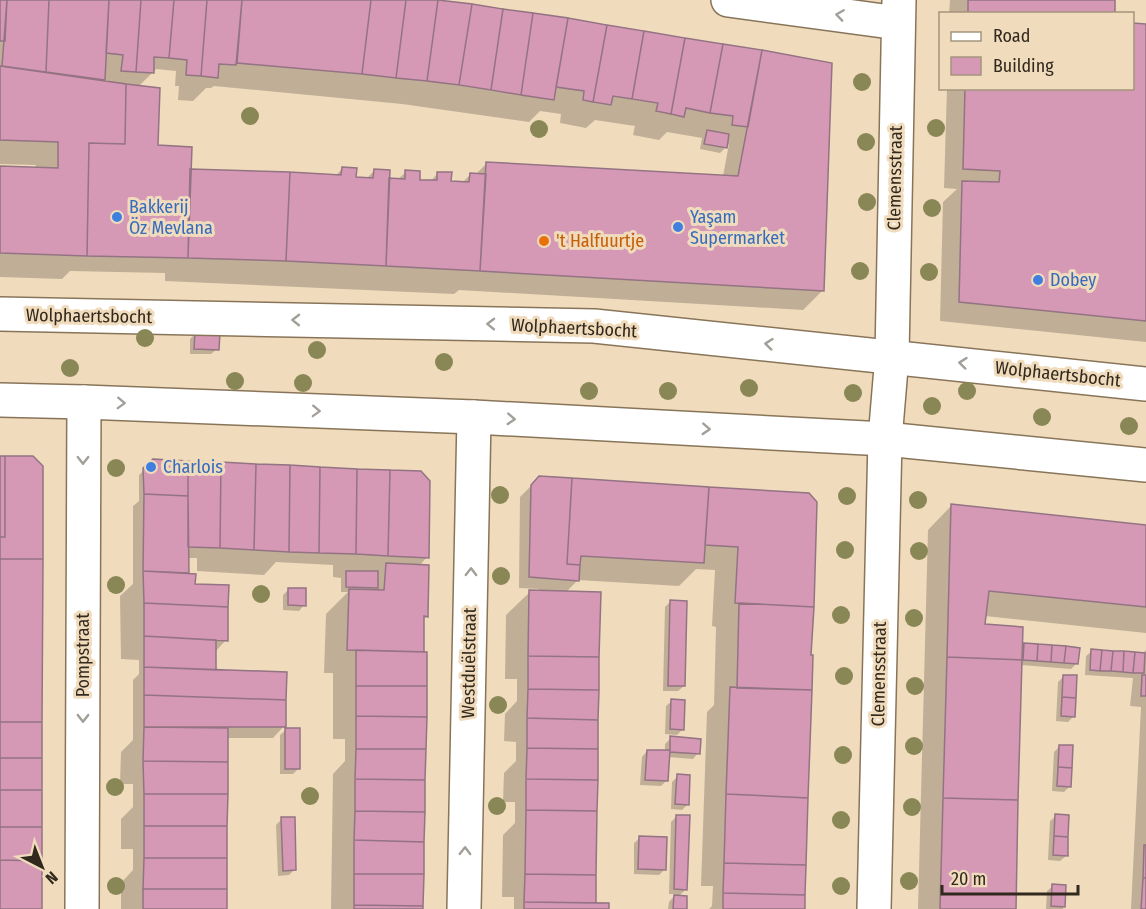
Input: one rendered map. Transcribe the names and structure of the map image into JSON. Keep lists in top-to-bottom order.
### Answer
{
  "streets": {
    "street": [
      "Clemensstraat",
      "Wolphaertsbocht",
      "Pompstraat",
      "Westduëlstraat"
    ]
  },
  "crossings": [
    ["Clemensstraat", "Wolphaertsbocht"]
  ],
  "one_way": ["Pompstraat", "Westduëlstraat"],
  "places": [
    "Bakkerij Öz Mevlana",
    "Yaşam Supermarket",
    "'t Halfuurtje",
    "Dobey",
    "Charlois"
  ],
  "legend": ["Road", "Building"],
  "scale_bar": "20 m",
  "north": "bottom right"
}
